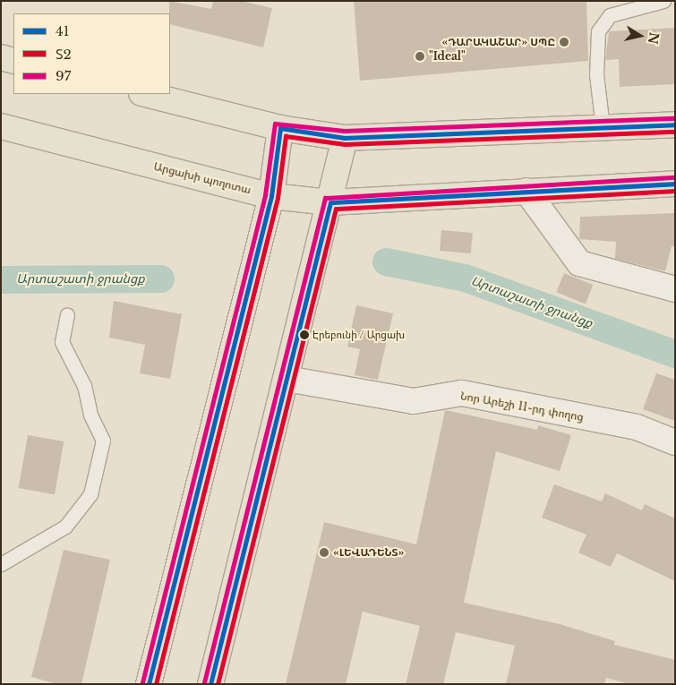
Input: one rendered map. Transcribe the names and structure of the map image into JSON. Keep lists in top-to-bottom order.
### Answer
{
  "streets": {
    "main road": ["Արցախի պողոտա"],
    "street": ["Նոր Արեշի 11-րդ փողոց"]
  },
  "water": ["Արտաշատի ջրանցք"],
  "places": [
    "«ԴԱՐԱԿԱՇԱՐ» ՍՊԸ",
    "\"Ideal\"",
    "Էրեբունի / Արցախ",
    "«ԼԵՎԱԴԵՆՏ»"
  ],
  "lines": ["transit line 97", "transit line 41", "transit line Տ2"],
  "legend": ["41", "Տ2", "97"],
  "north": "right"
}
